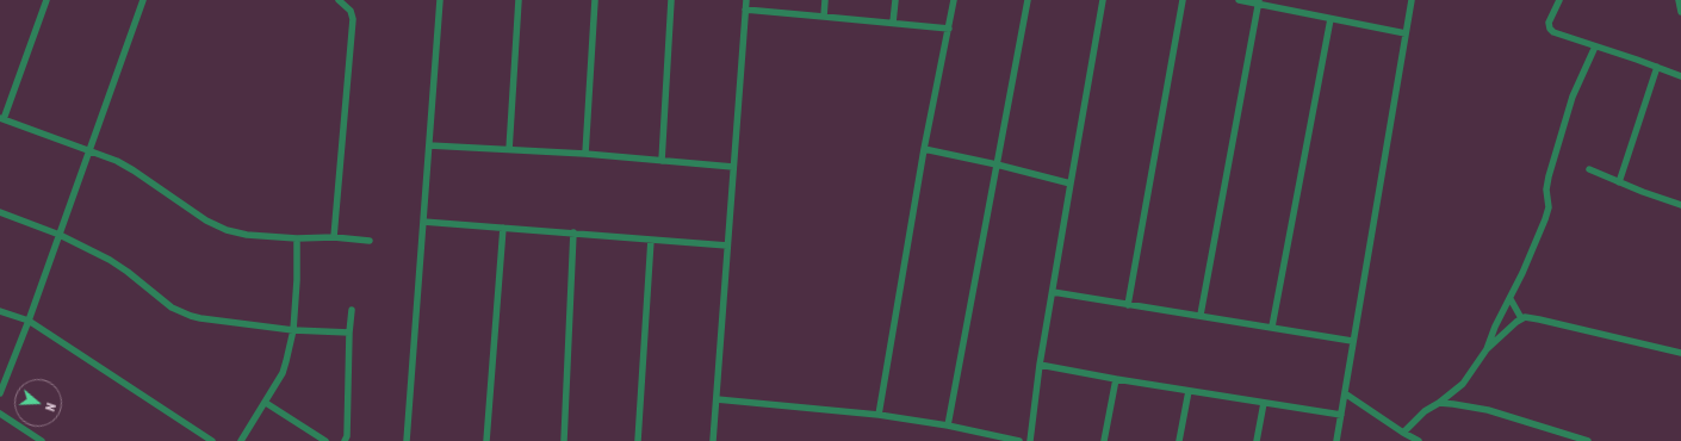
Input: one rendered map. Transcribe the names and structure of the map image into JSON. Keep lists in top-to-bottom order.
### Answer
{
  "north": "right"
}
